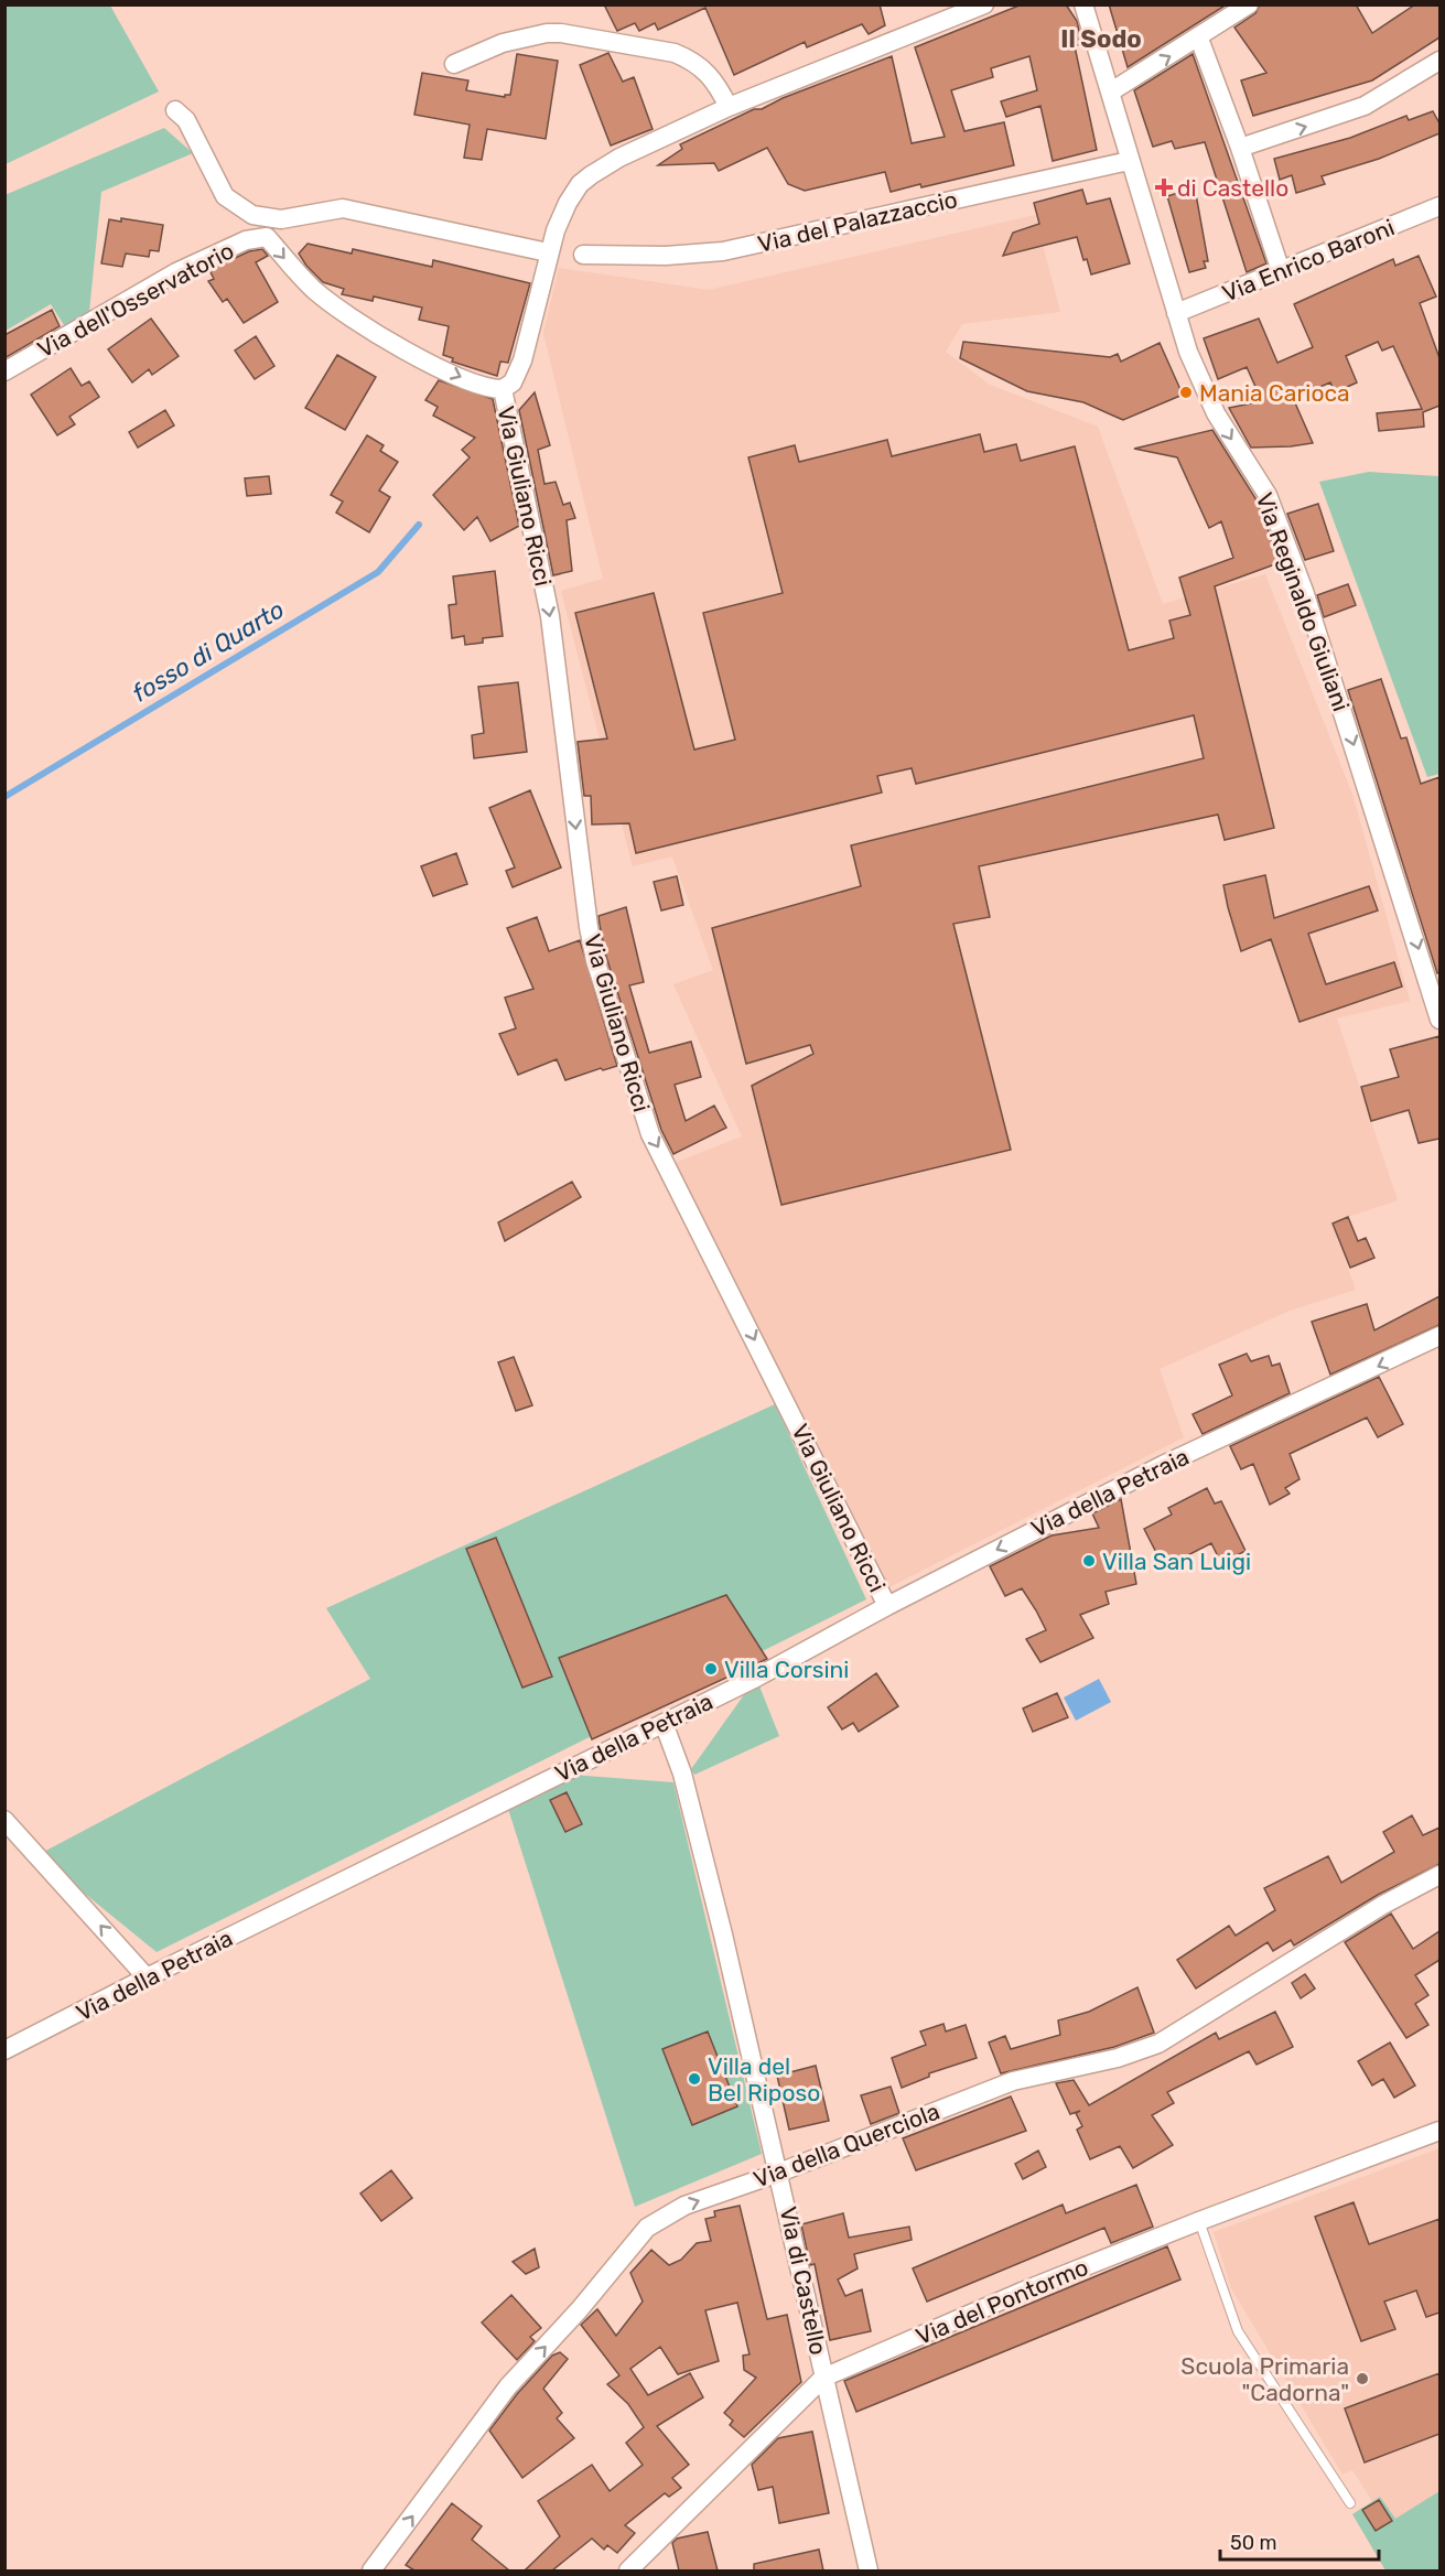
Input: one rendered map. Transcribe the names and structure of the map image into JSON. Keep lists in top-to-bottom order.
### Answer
{
  "streets": {
    "street": [
      "Via del Palazzaccio",
      "Via Enrico Baroni",
      "Via dell'Osservatorio",
      "Via Giuliano Ricci",
      "Via Reginaldo Giuliani",
      "Via della Petraia",
      "Via della Querciola",
      "Via di Castello",
      "Via del Pontormo"
    ]
  },
  "crossings": [
    ["Via del Palazzaccio", "Via Reginaldo Giuliani"],
    ["Via Enrico Baroni", "Via Reginaldo Giuliani"],
    ["Via dell'Osservatorio", "Via Giuliano Ricci"],
    ["Via Giuliano Ricci", "Via della Petraia"],
    ["Via della Petraia", "Via di Castello"],
    ["Via della Querciola", "Via di Castello"],
    ["Via di Castello", "Via del Pontormo"]
  ],
  "one_way": [
    "Via dell'Osservatorio",
    "Via Giuliano Ricci",
    "Via Reginaldo Giuliani",
    "Via della Petraia",
    "Via della Querciola"
  ],
  "districts": ["Il Sodo"],
  "water": ["fosso di Quarto"],
  "places": {
    "health": ["di Castello"],
    "other": [
      "Mania Carioca",
      "Villa San Luigi",
      "Villa Corsini",
      "Villa del Bel Riposo",
      "Scuola Primaria \"Cadorna\""
    ]
  },
  "scale_bar": "50 m"
}
